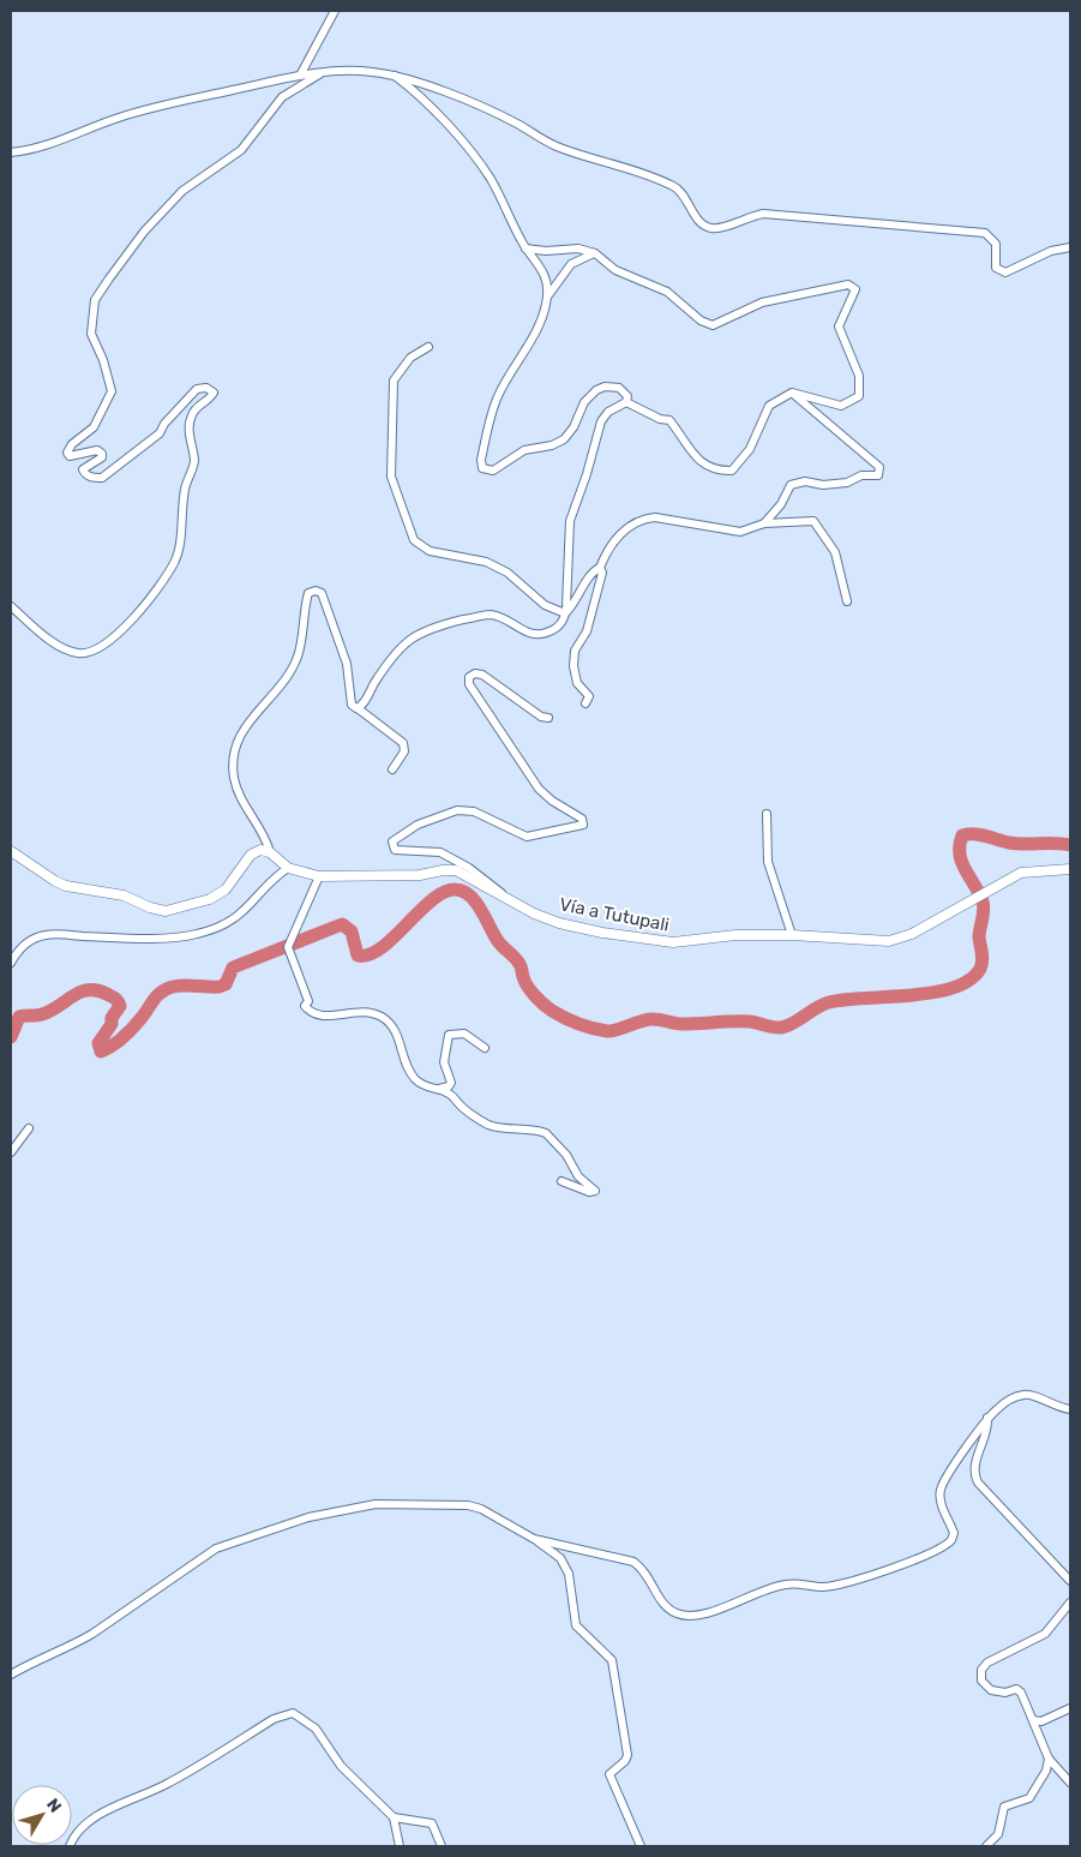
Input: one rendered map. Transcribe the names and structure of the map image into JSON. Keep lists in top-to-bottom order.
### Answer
{
  "streets": {
    "street": ["Vía a Tutupali"]
  },
  "north": "top right"
}
